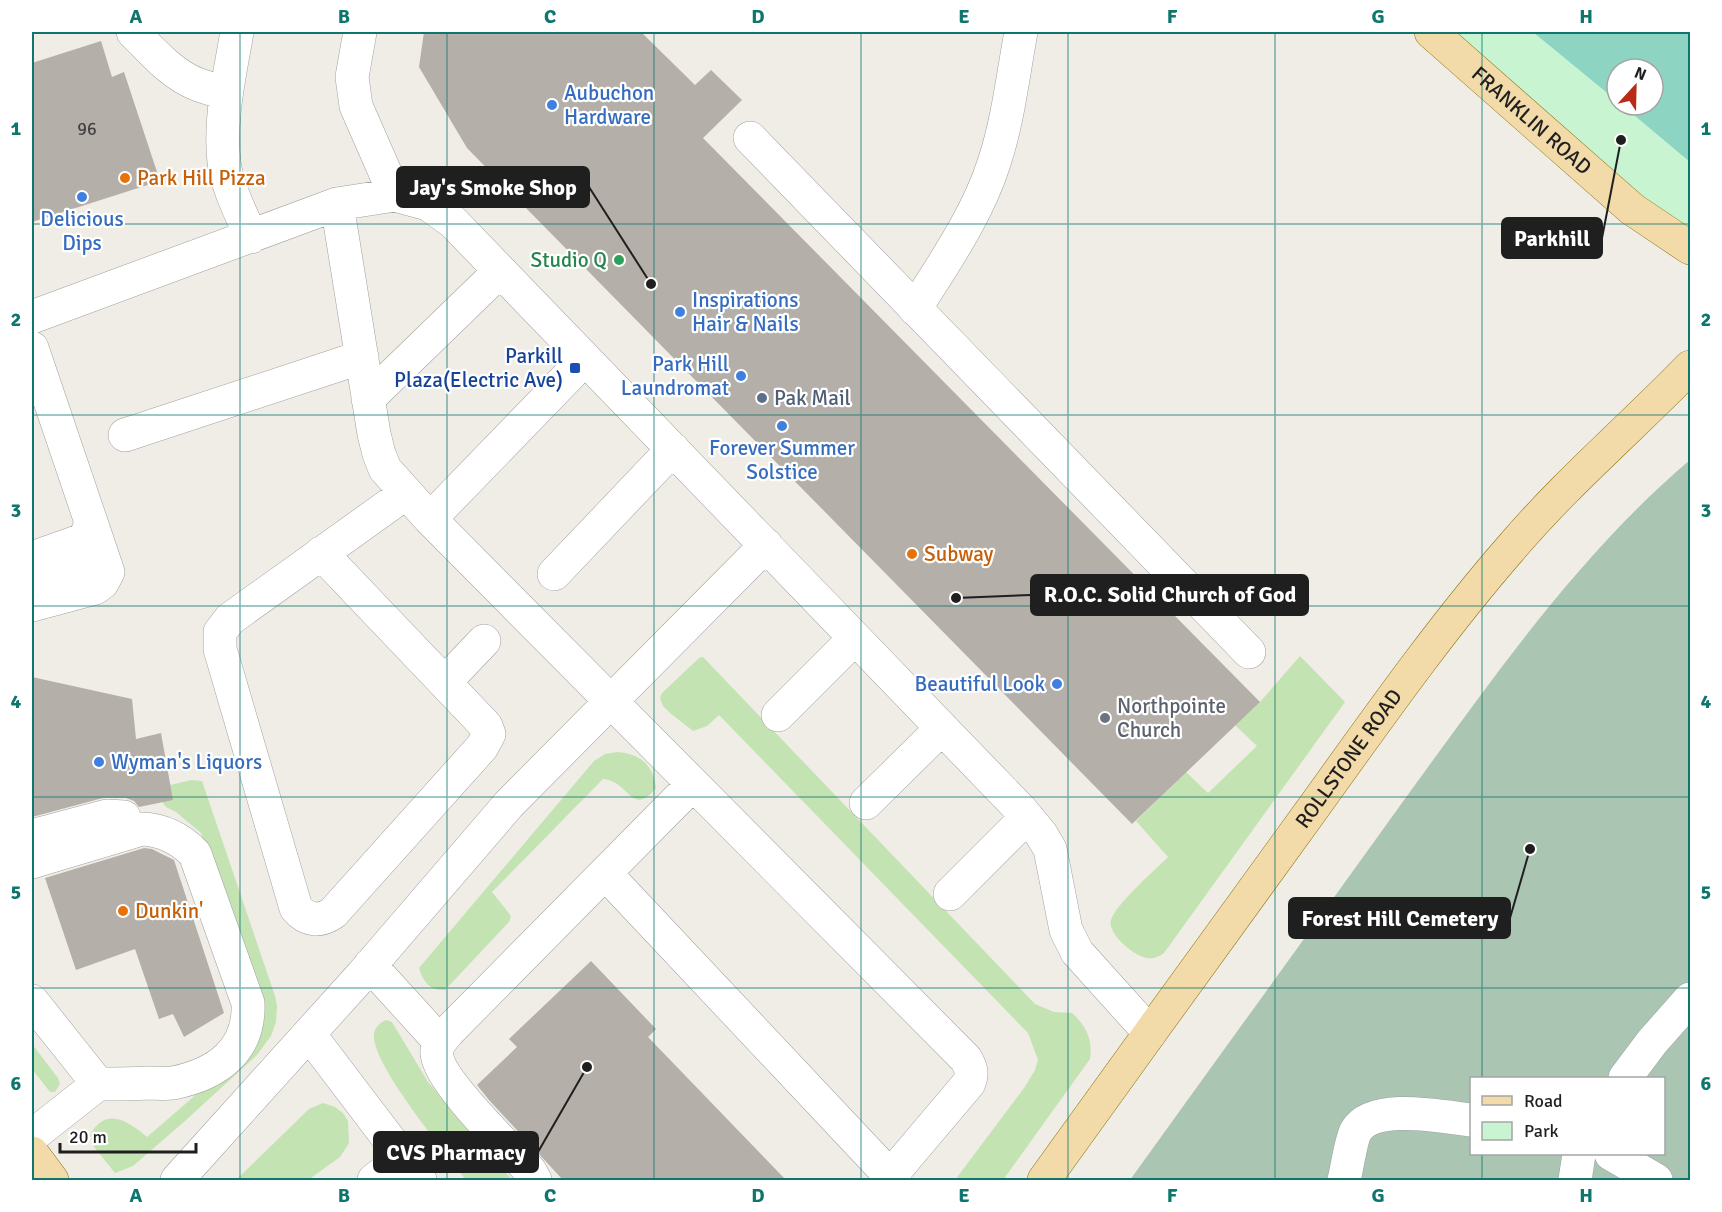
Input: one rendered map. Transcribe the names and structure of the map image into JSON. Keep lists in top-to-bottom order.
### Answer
{
  "streets": {
    "main road": ["FRANKLIN ROAD", "ROLLSTONE ROAD"]
  },
  "places": {
    "other": [
      "Aubuchon Hardware",
      "Parkhill",
      "Park Hill Pizza",
      "Delicious Dips",
      "Studio Q",
      "Jay's Smoke Shop",
      "Inspirations Hair & Nails",
      "Park Hill Laundromat",
      "Pak Mail",
      "Forever Summer Solstice",
      "Subway",
      "R.O.C. Solid Church of God",
      "Beautiful Look",
      "Northpointe Church",
      "Wyman's Liquors",
      "Forest Hill Cemetery",
      "Dunkin'",
      "CVS Pharmacy"
    ],
    "transit": ["Parkill Plaza(Electric Ave)"]
  },
  "house_numbers": ["96"],
  "legend": ["Road", "Park"],
  "scale_bar": "20 m",
  "north": "top",
  "grid": {
    "columns": [
      "A",
      "B",
      "C",
      "D",
      "E",
      "F",
      "G",
      "H"
    ],
    "rows": [
      "1",
      "2",
      "3",
      "4",
      "5",
      "6"
    ]
  }
}
